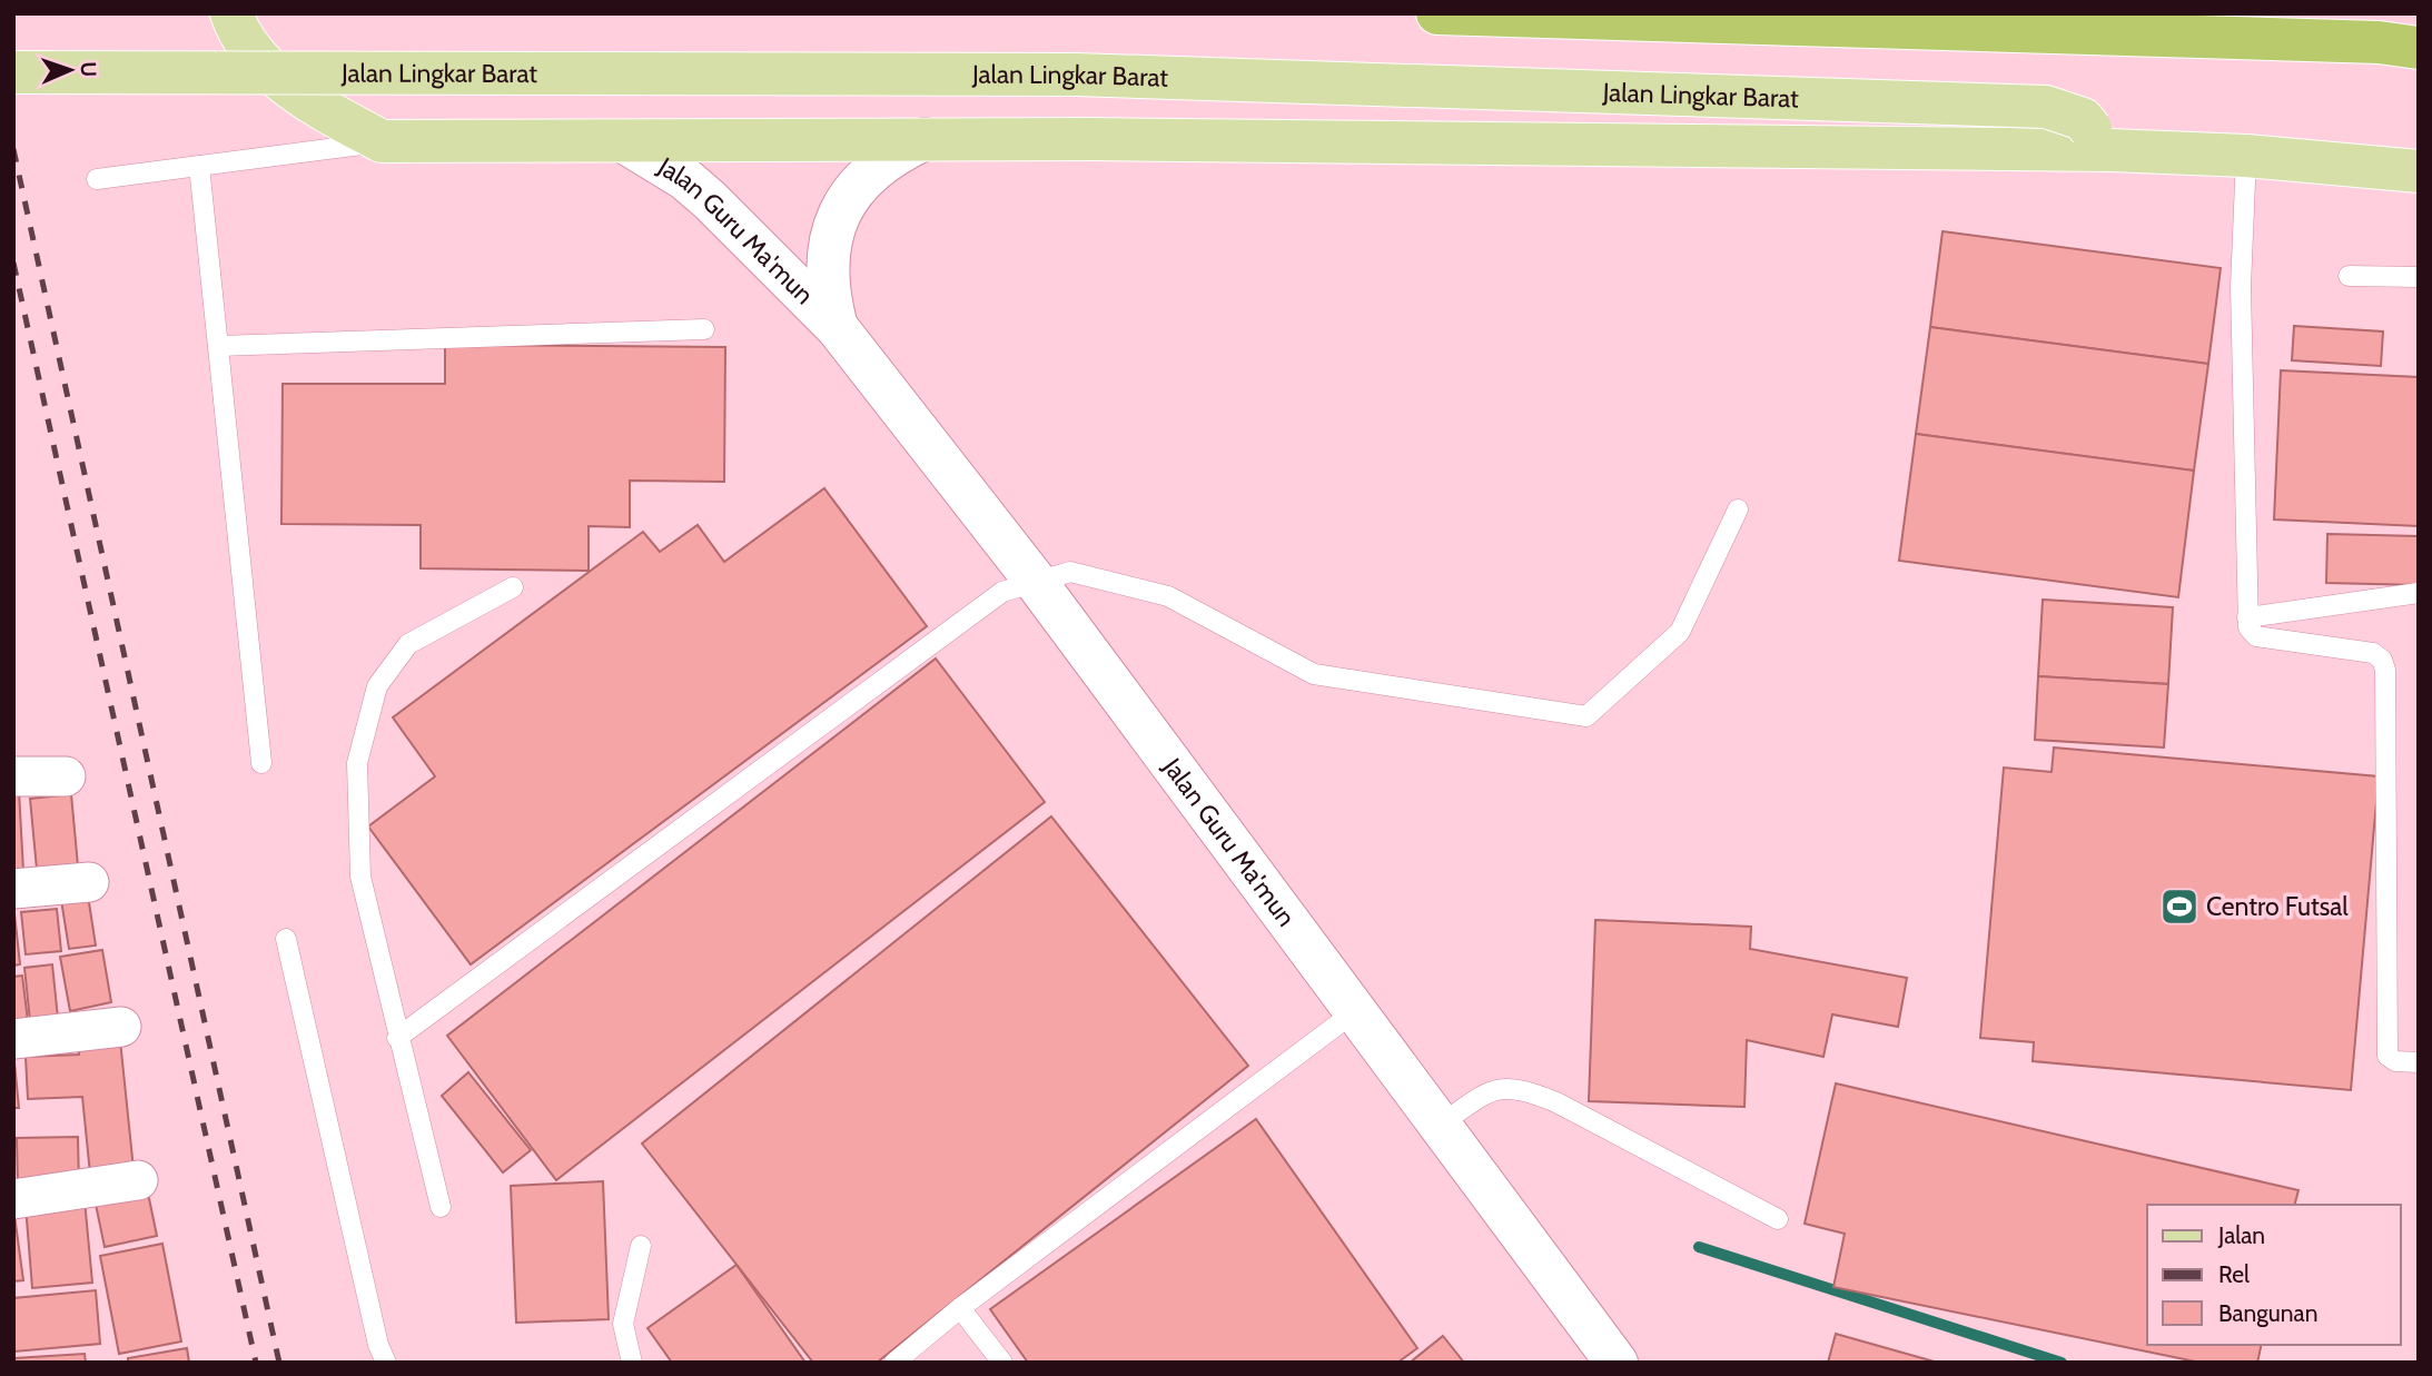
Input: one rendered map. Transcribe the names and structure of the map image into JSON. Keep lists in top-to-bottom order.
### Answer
{
  "streets": {
    "main road": ["Jalan Lingkar Barat"],
    "street": ["Jalan Guru Ma'mun"]
  },
  "crossings": [
    ["Jalan Lingkar Barat", "Jalan Guru Ma'mun"]
  ],
  "places": {
    "sports": ["Centro Futsal"]
  },
  "legend": ["Jalan", "Rel", "Bangunan"],
  "north": "right"
}
